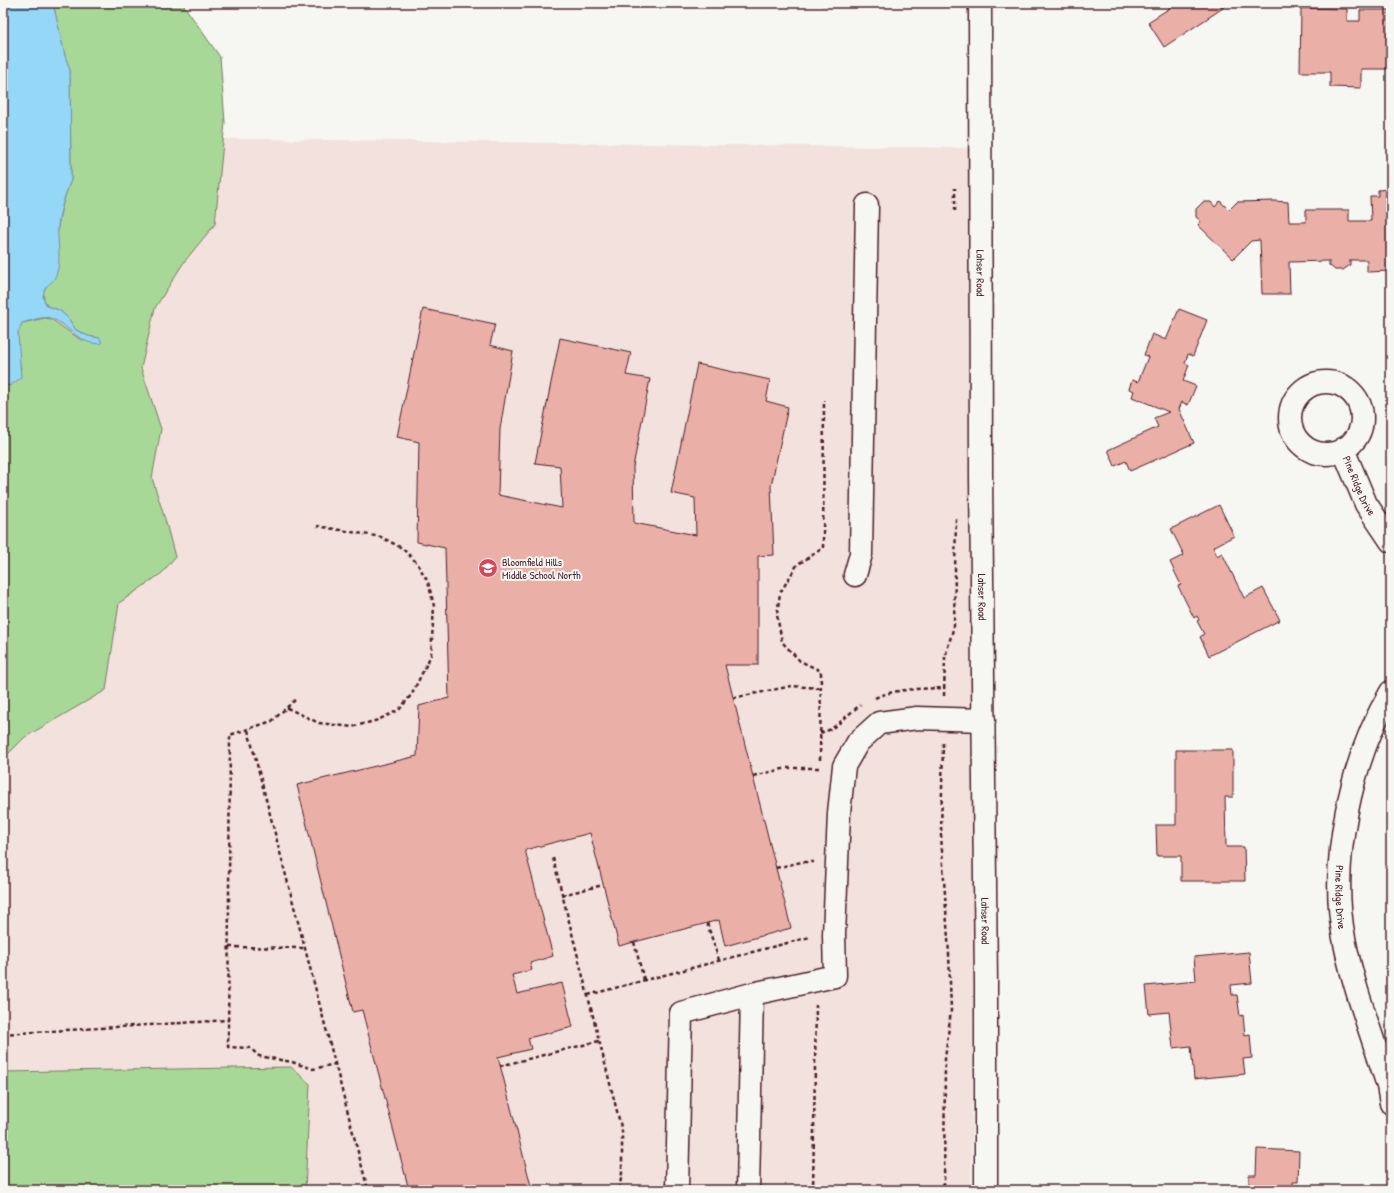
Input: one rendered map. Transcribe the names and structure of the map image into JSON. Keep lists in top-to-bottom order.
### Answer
{
  "streets": {
    "street": ["Lahser Road", "Pine Ridge Drive"]
  },
  "places": {
    "school or university": ["Bloomfield Hills Middle School North"]
  }
}
